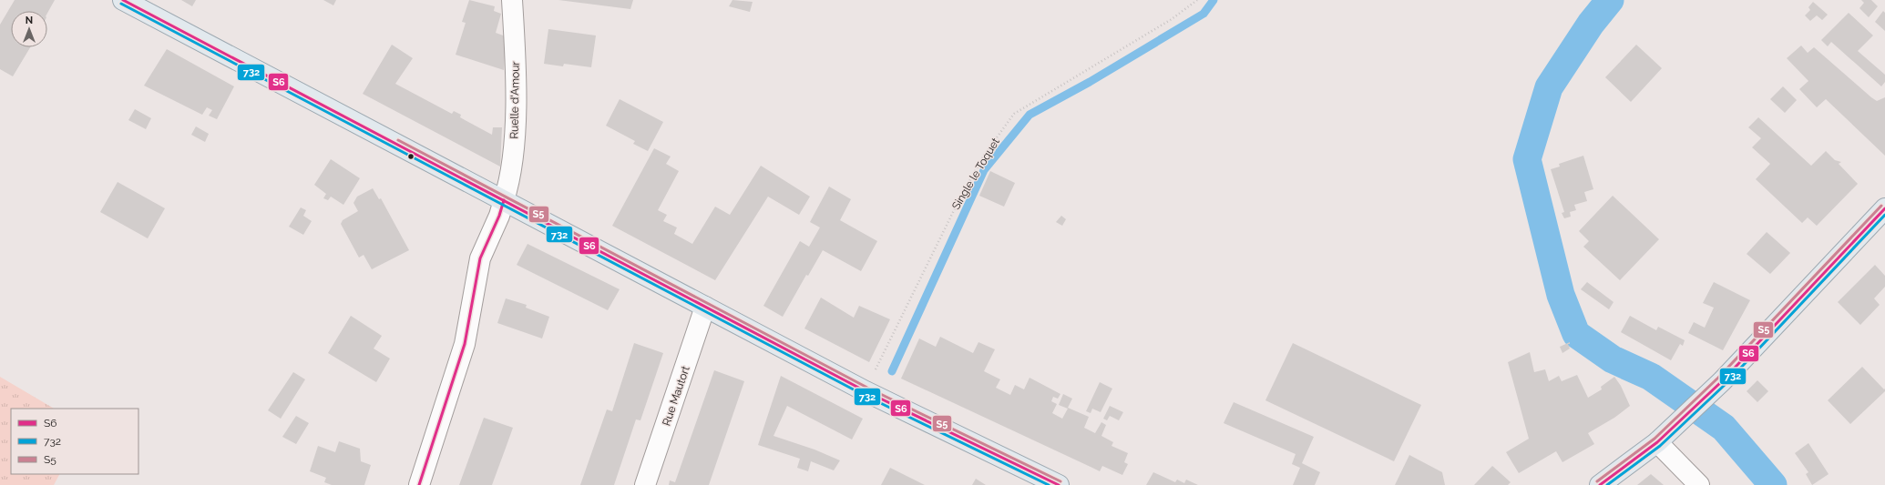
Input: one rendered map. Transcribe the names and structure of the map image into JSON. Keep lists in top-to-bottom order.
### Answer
{
  "streets": {
    "street": ["Ruelle d'Amour", "Rue Mautort"],
    "path": ["Single le Toquet"]
  },
  "lines": ["transit line S6", "transit line 732", "transit line S5"],
  "legend": ["S6", "732", "S5"],
  "north": "top"
}
